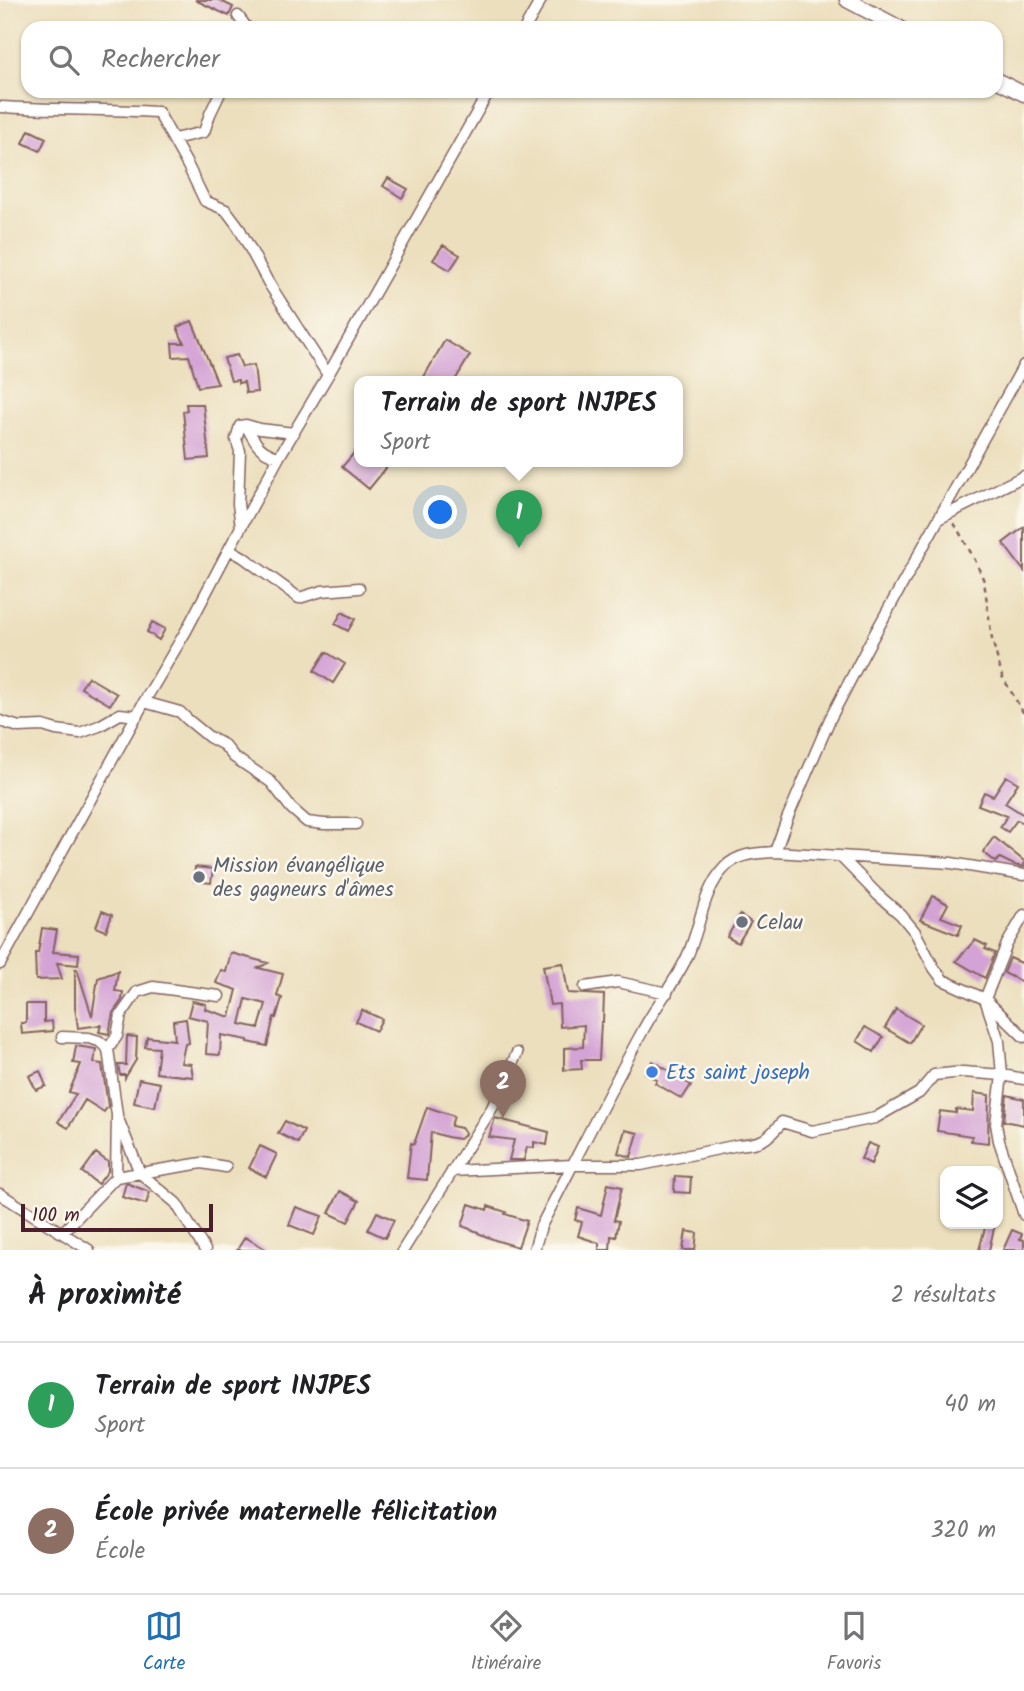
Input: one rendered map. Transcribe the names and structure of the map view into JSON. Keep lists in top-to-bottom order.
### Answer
{
  "places": ["Mission évangélique des gagneurs d'âmes", "Celau", "Ets saint joseph"],
  "scale_bar": "100 m",
  "page": {
    "search": "Rechercher",
    "popup": ["Terrain de sport INJPES", "Sport"],
    "pins": ["1", "2"],
    "scale": "100 m",
    "heading": ["À proximité", "2 résultats"],
    "list": [
      {
        "mark": "1",
        "name": "Terrain de sport INJPES",
        "note": "Sport",
        "value": "40 m"
      },
      {
        "mark": "2",
        "name": "École privée maternelle félicitation",
        "note": "École",
        "value": "320 m"
      }
    ],
    "nav": ["Carte", "Itinéraire", "Favoris"]
  }
}
